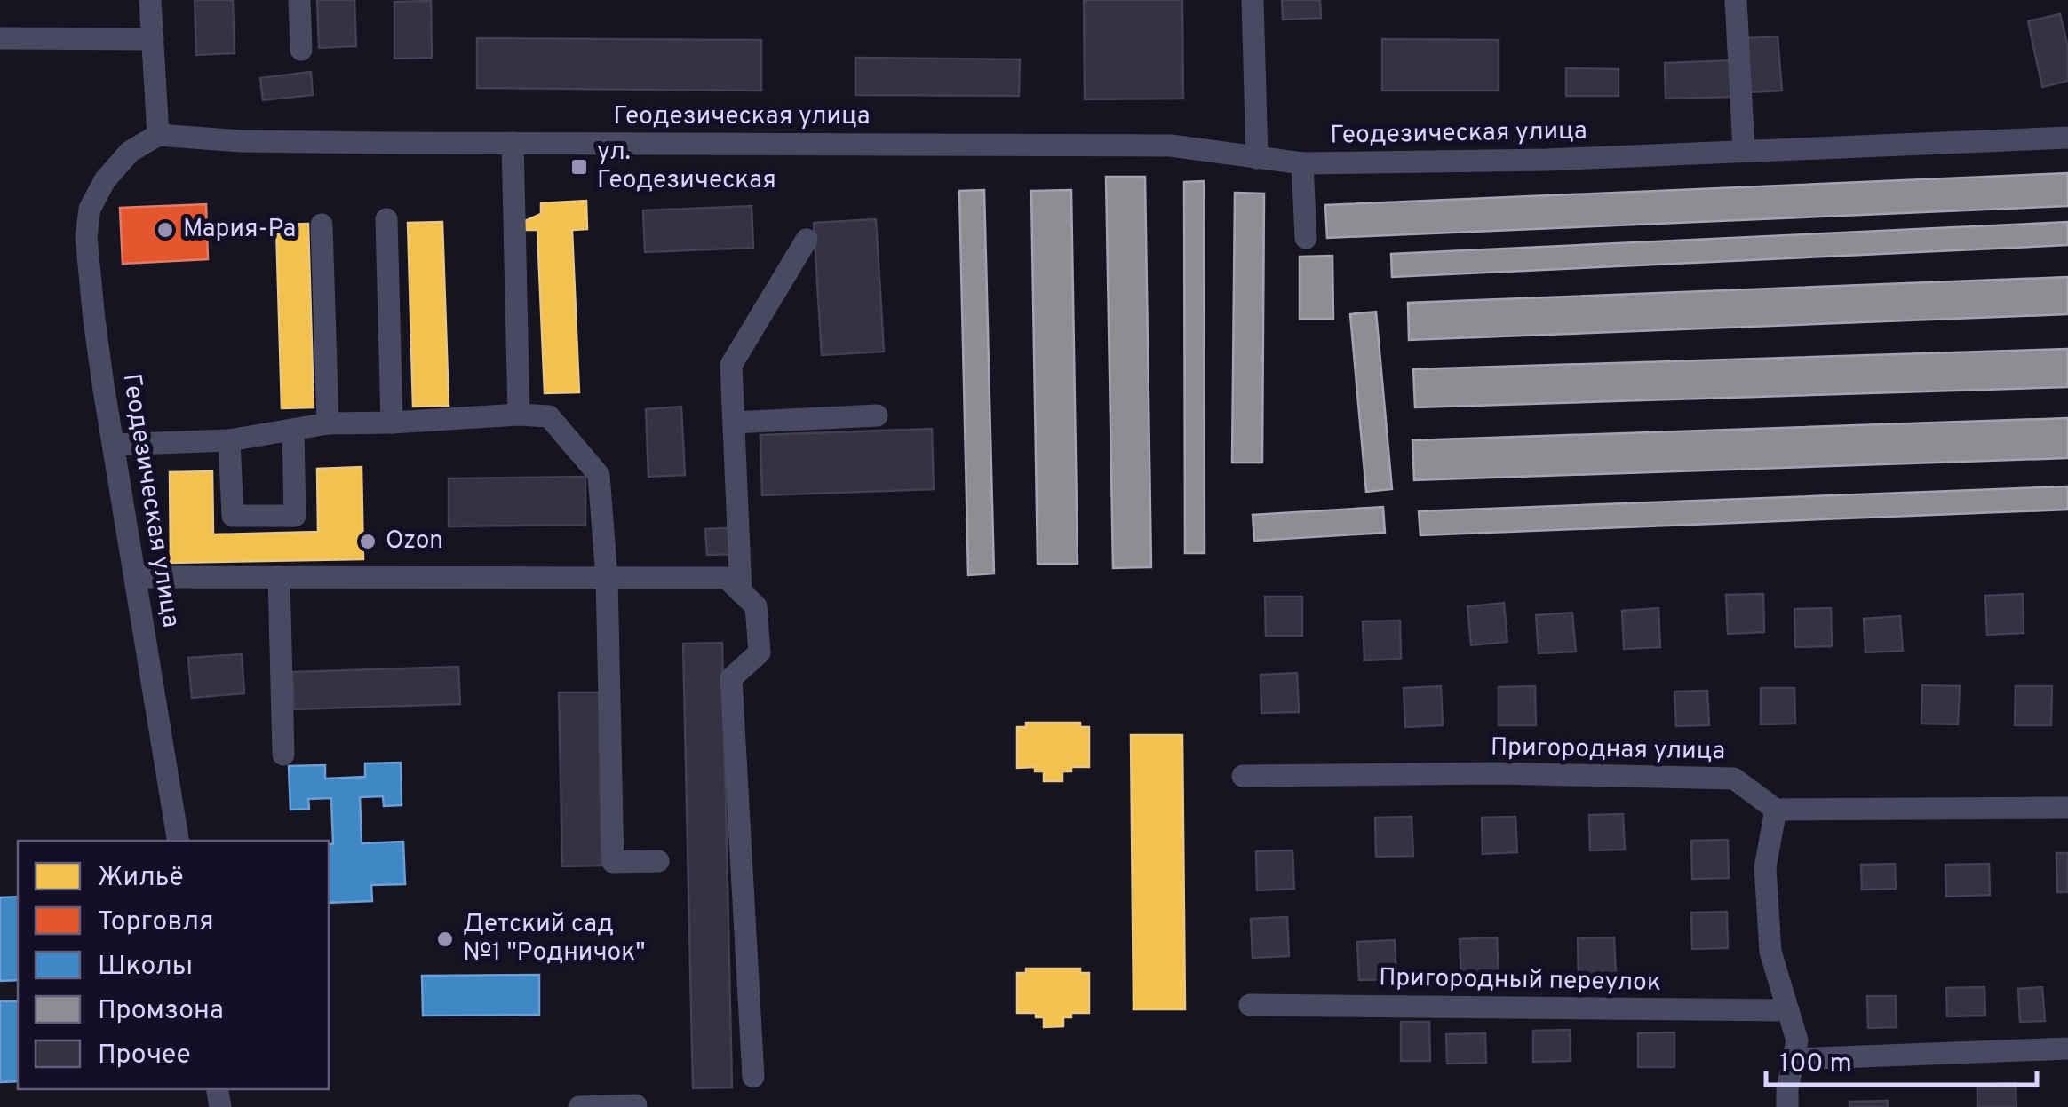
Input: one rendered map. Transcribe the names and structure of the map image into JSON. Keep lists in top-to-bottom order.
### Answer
{
  "streets": {
    "street": ["Геодезическая улица", "Пригородная улица", "Пригородный переулок"]
  },
  "places": {
    "transit": ["ул. Геодезическая"],
    "other": ["Мария-Ра", "Ozon", "Детский сад №1 \"Родничок\""]
  },
  "legend": [
    "Жильё",
    "Торговля",
    "Школы",
    "Промзона",
    "Прочее"
  ],
  "scale_bar": "100 m"
}
